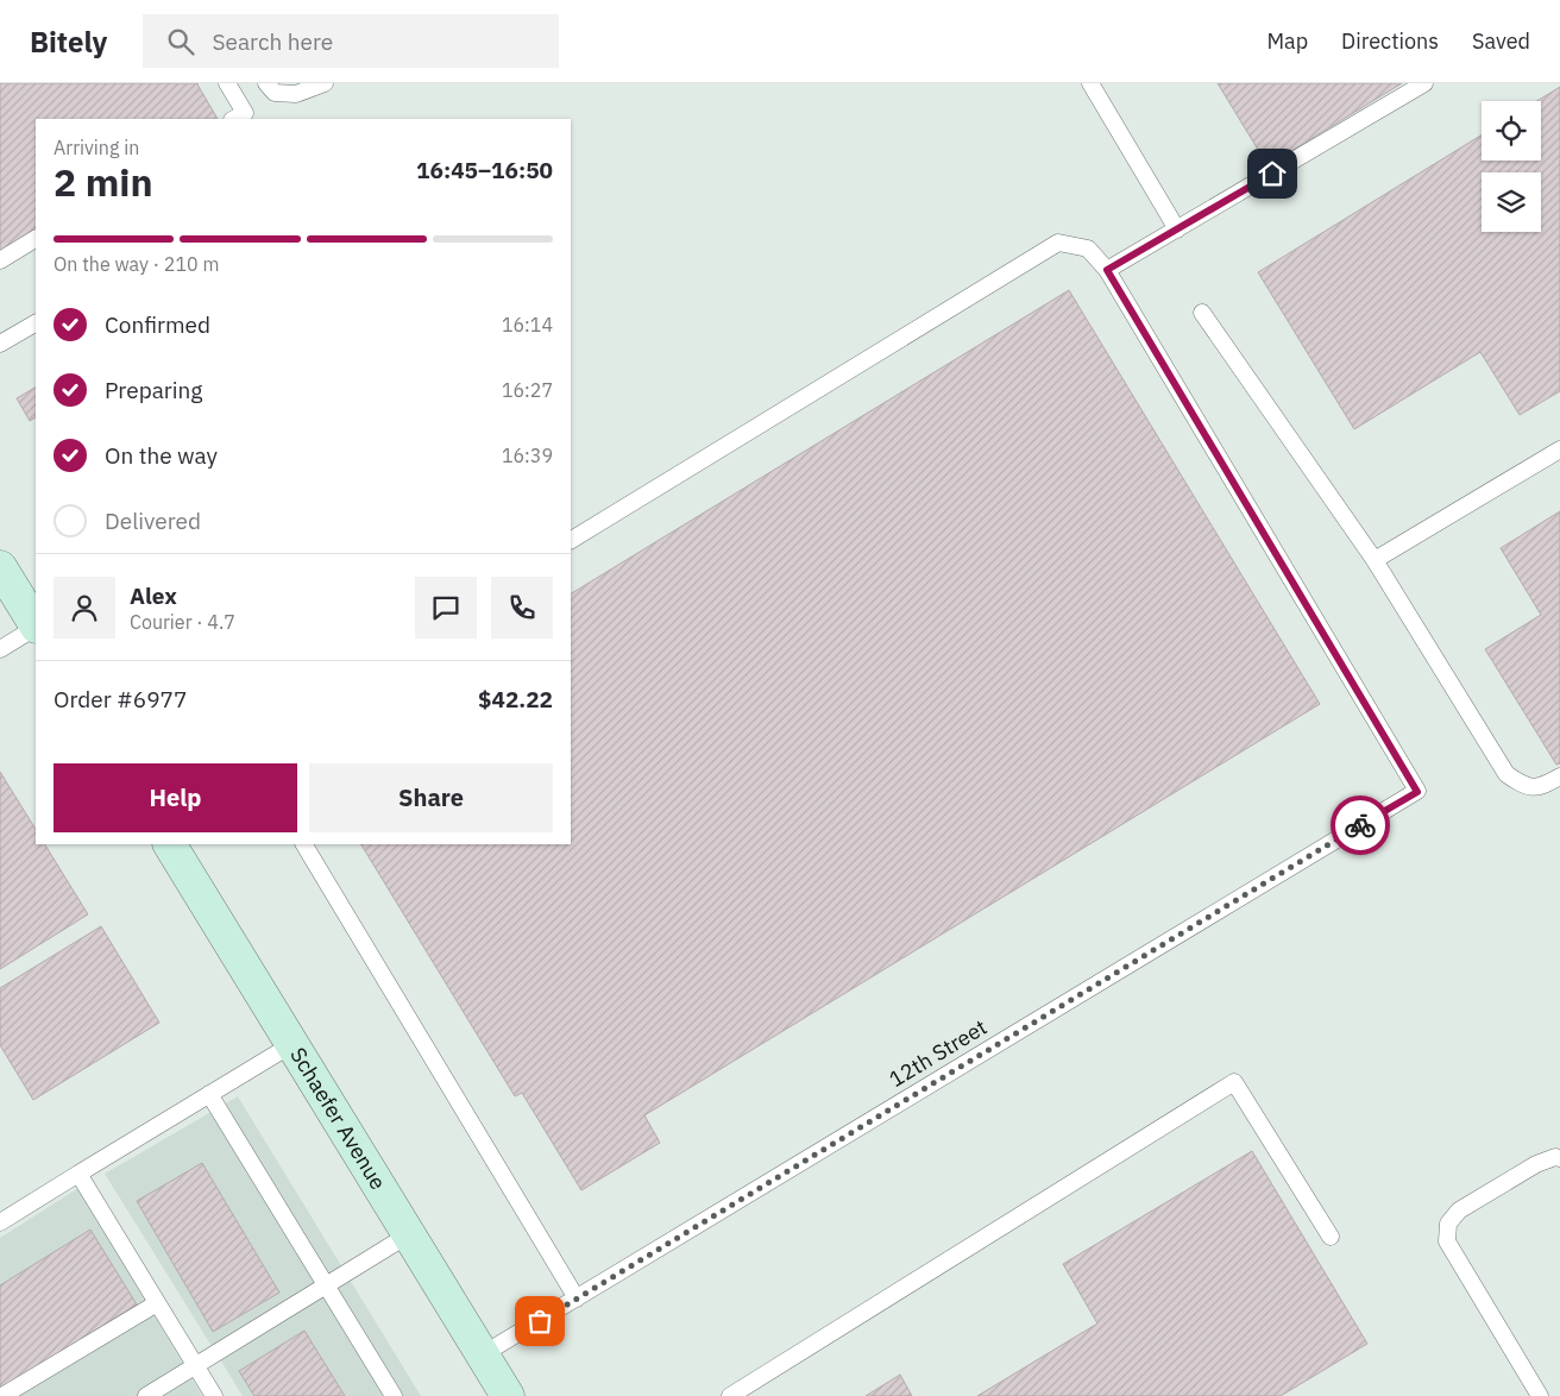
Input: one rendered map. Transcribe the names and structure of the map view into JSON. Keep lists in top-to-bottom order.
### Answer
{
  "streets": {
    "street": ["Schaefer Avenue"],
    "lane": ["12th Street"]
  },
  "crossings": [
    ["12th Street", "Schaefer Avenue"]
  ],
  "page": {
    "header": "Bitely",
    "search": "Search here",
    "nav": ["Map", "Directions", "Saved"],
    "heading": ["2 min", "Arriving in", "16:45–16:50"],
    "panel": [
      "Alex",
      "Courier · 4.7",
      "Order #6977",
      "$42.22"
    ],
    "bar": "On the way · 210 m",
    "list": [
      ["Confirmed", "16:14"],
      ["Preparing", "16:27"],
      ["On the way", "16:39"],
      "Delivered"
    ],
    "buttons": ["Help", "Share"]
  }
}
